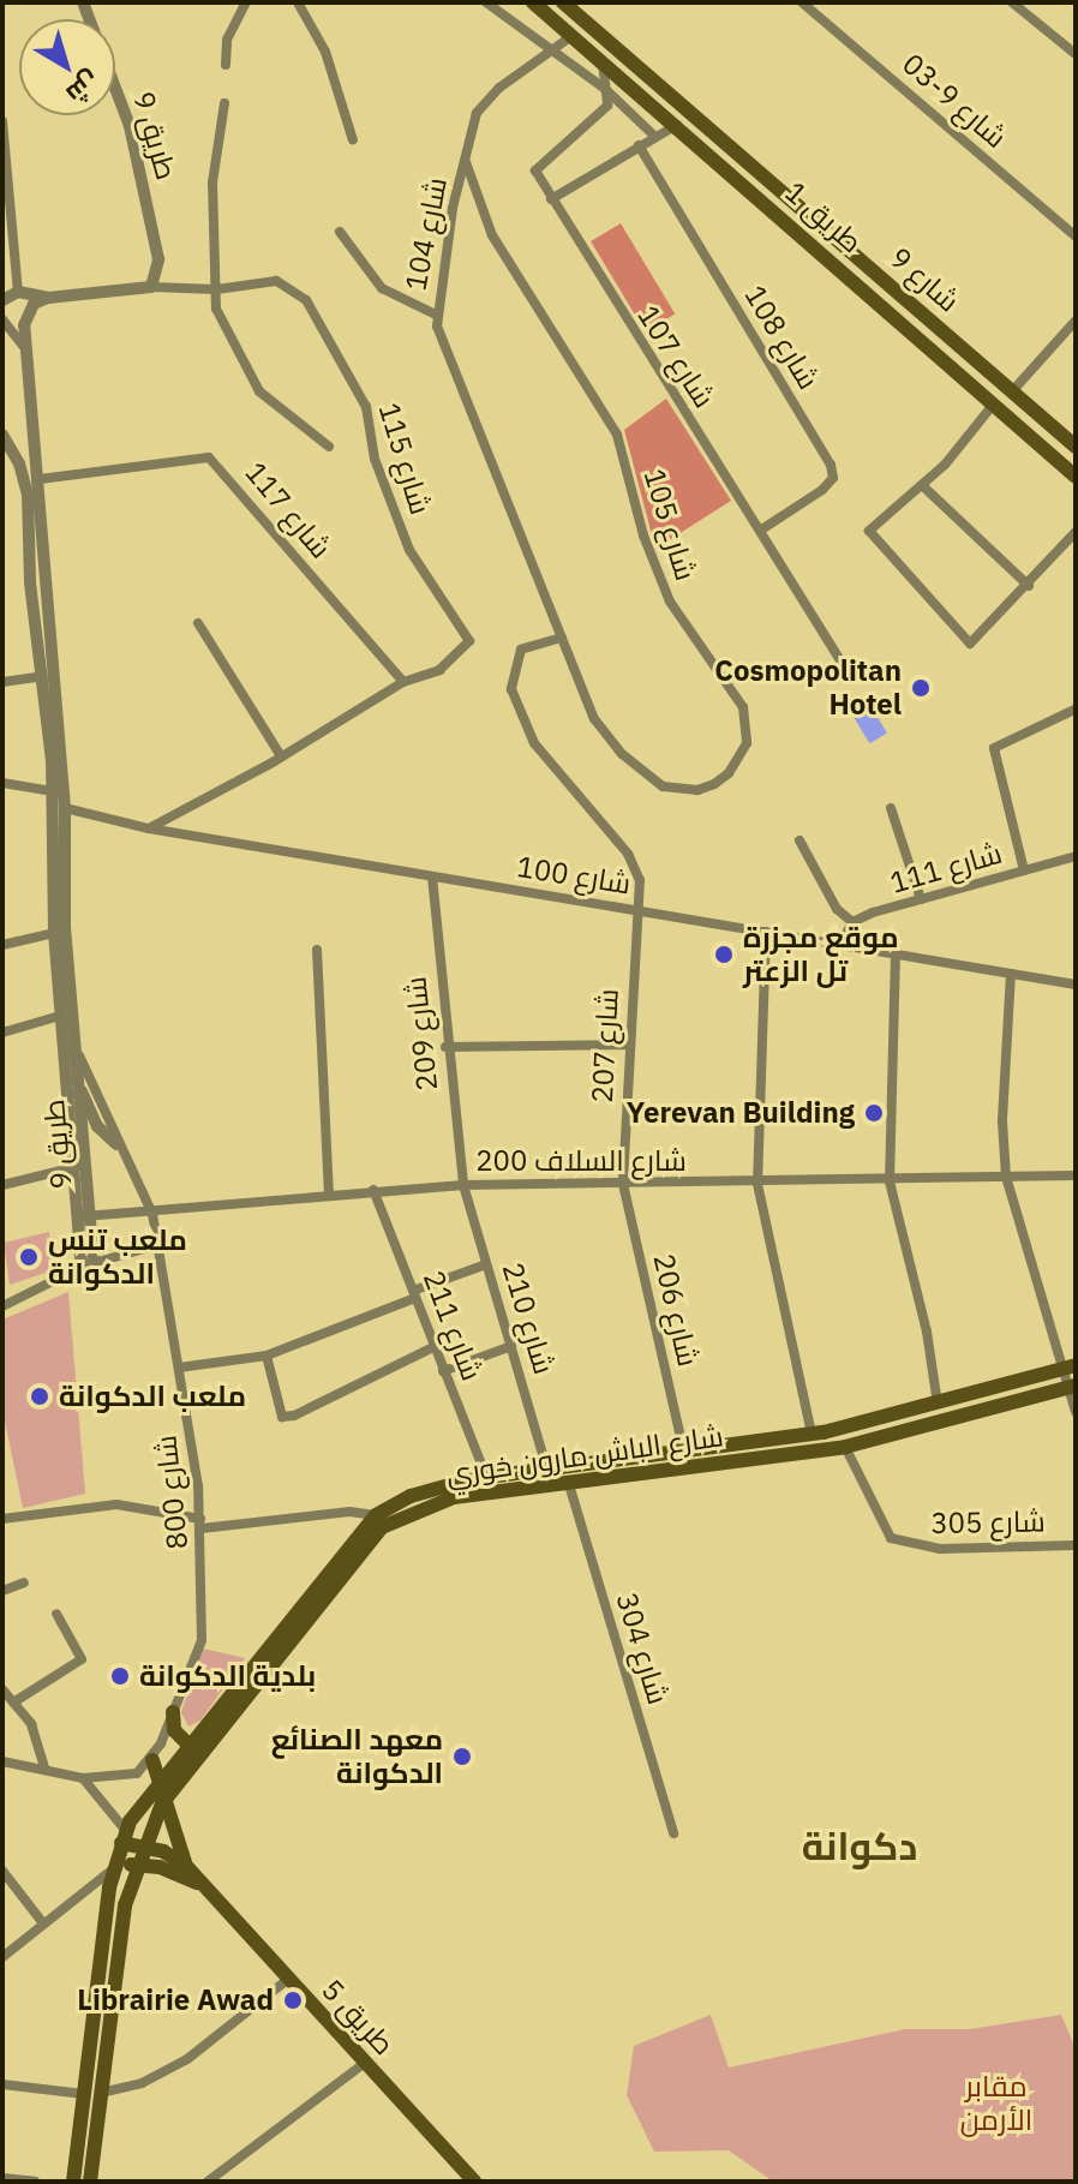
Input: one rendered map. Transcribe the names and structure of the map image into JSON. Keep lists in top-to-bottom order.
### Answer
{
  "streets": {
    "main road": [
      "طريق 1",
      "شارع 9",
      "شارع الباش مارون خوري",
      "طريق 5"
    ],
    "street": [
      "شارع 9-03",
      "طريق 9",
      "شارع 104",
      "شارع 108",
      "شارع 107",
      "شارع 115",
      "شارع 117",
      "شارع 105",
      "شارع 111",
      "شارع 100",
      "شارع 209",
      "شارع 207",
      "9 طريق",
      "200 شارع السلاف",
      "شارع 206",
      "شارع 210",
      "شارع 211",
      "800 شارع",
      "شارع 305",
      "شارع 304"
    ]
  },
  "crossings": [
    ["طريق 9", "شارع 115"],
    ["طريق 1", "شارع 104"],
    ["شارع 104", "شارع 105"],
    ["شارع 104", "شارع 207"],
    ["شارع 108", "شارع 107"],
    ["شارع 115", "شارع 117"],
    ["شارع 115", "شارع 100"],
    ["شارع 117", "9 طريق"],
    ["شارع 105", "شارع 207"],
    ["شارع 100", "شارع 209"],
    ["شارع 100", "شارع 207"],
    ["شارع 100", "9 طريق"],
    ["شارع 209", "200 شارع السلاف"],
    ["شارع 209", "شارع 210"],
    ["شارع 207", "200 شارع السلاف"],
    ["شارع 207", "شارع 206"],
    ["9 طريق", "200 شارع السلاف"],
    ["9 طريق", "800 شارع"],
    ["200 شارع السلاف", "شارع 206"],
    ["200 شارع السلاف", "شارع 210"],
    ["200 شارع السلاف", "شارع 211"],
    ["200 شارع السلاف", "800 شارع"],
    ["شارع الباش مارون خوري", "شارع 305"],
    ["شارع الباش مارون خوري", "شارع 304"]
  ],
  "districts": ["دكوانة"],
  "parks": ["مقابر الأرمن"],
  "places": [
    "Cosmopolitan Hotel",
    "موقع مجزرة تل الزعتر",
    "Yerevan Building",
    "ملعب تنس الدكوانة",
    "ملعب الدكوانة",
    "بلدية الدكوانة",
    "معهد الصنائع الدكوانة",
    "Librairie Awad"
  ],
  "north": "bottom right"
}
